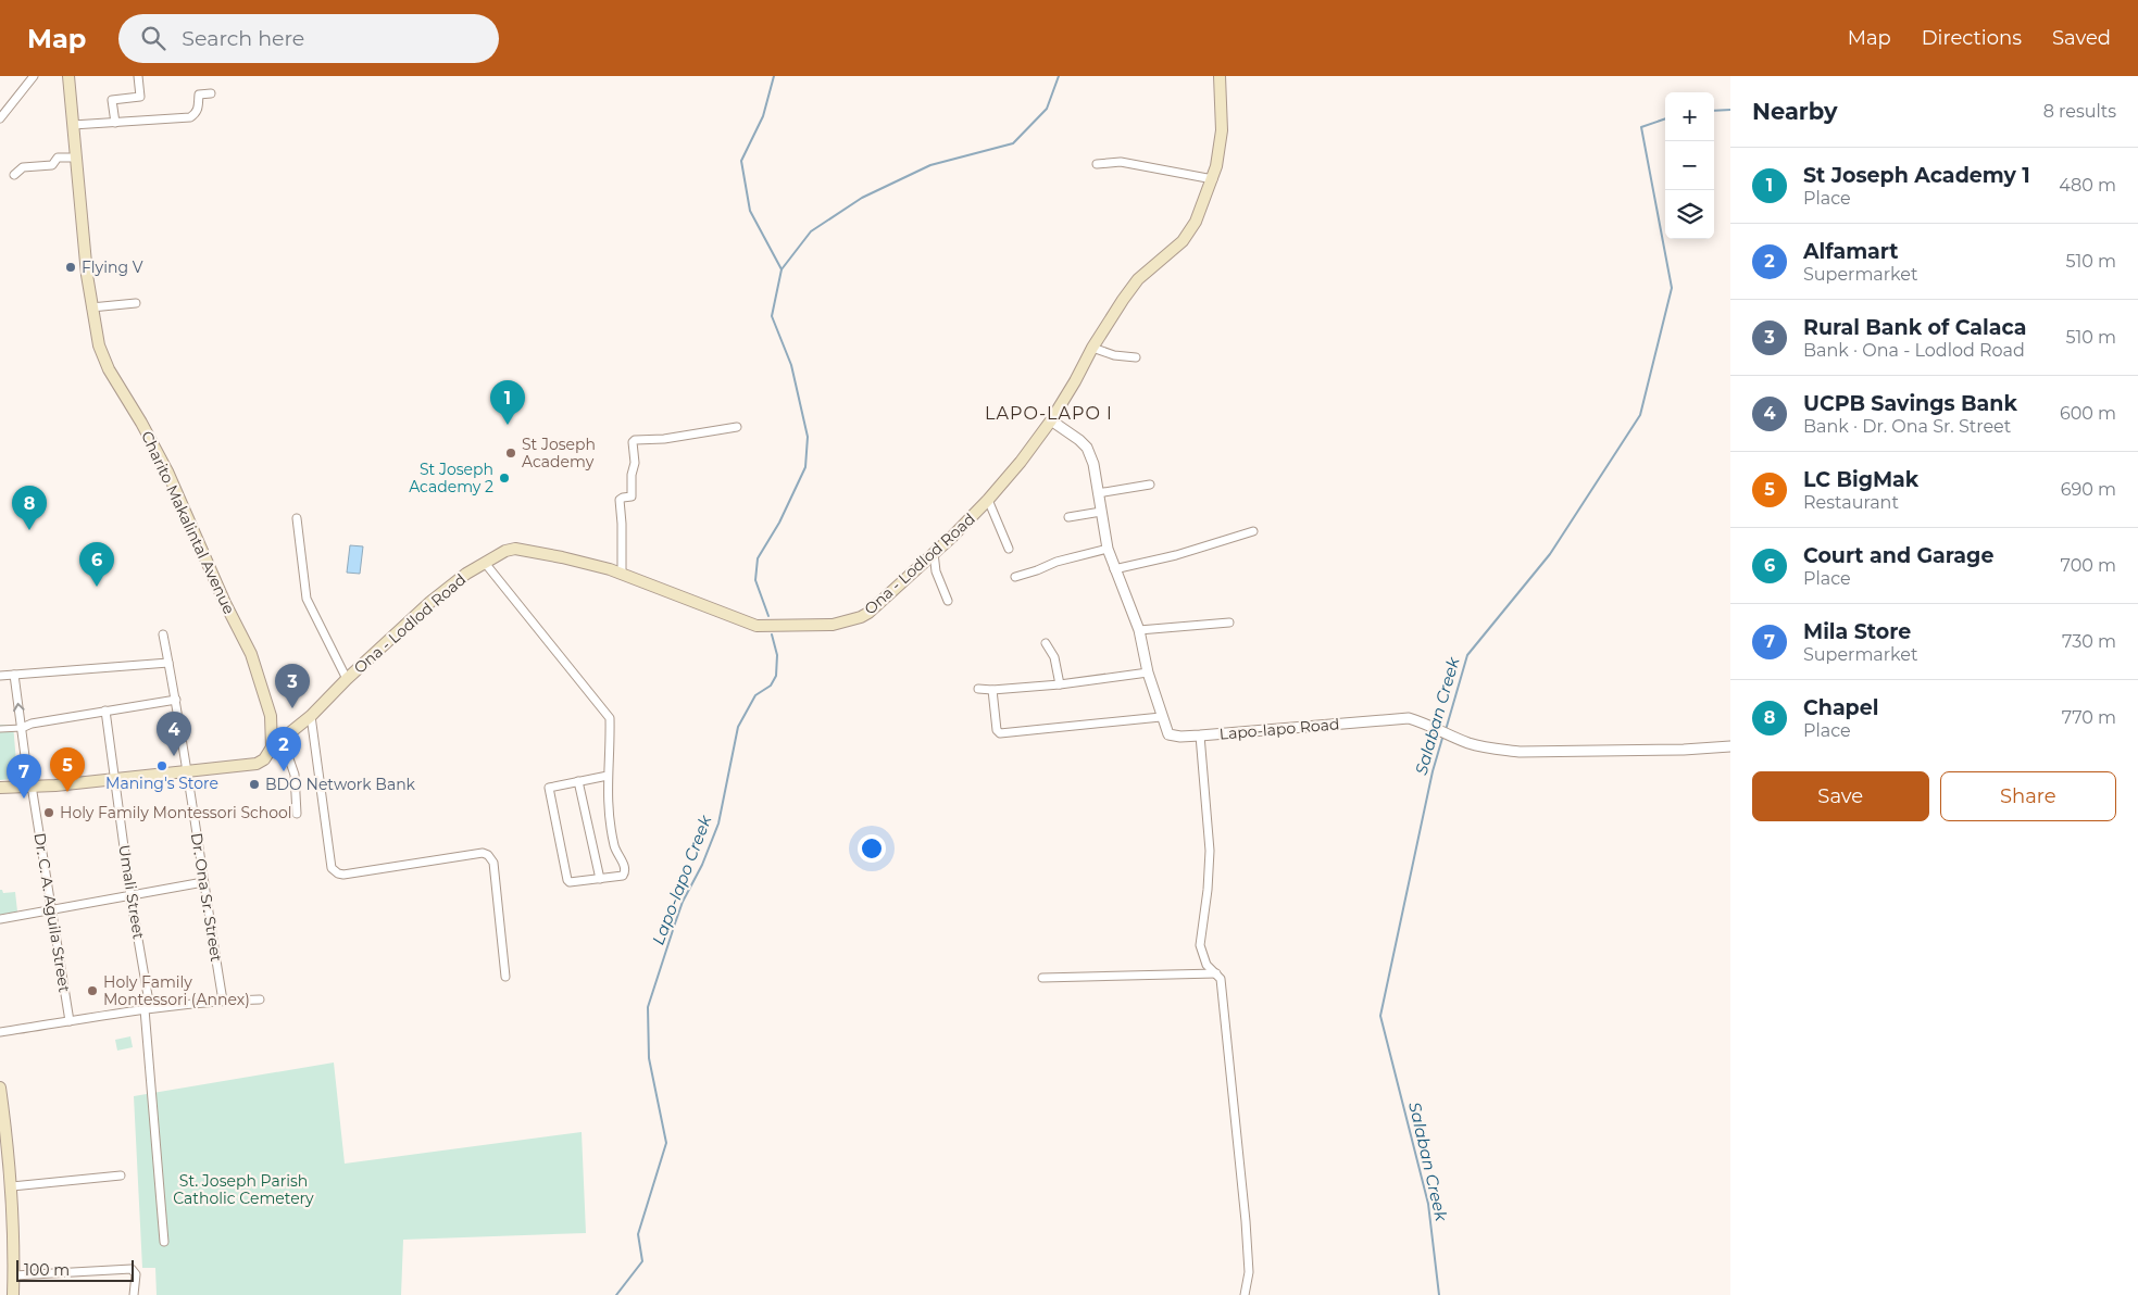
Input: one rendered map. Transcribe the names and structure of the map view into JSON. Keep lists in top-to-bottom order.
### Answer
{
  "streets": {
    "main road": ["Charito Makalintal Avenue", "Ona - Lodlod Road"],
    "street": [
      "Lapo-lapo Road",
      "Umali Street",
      "Dr. Ona Sr. Street",
      "Dr. C. A. Aguila Street"
    ]
  },
  "crossings": [
    ["Charito Makalintal Avenue", "Ona - Lodlod Road"],
    ["Ona - Lodlod Road", "Lapo-lapo Road"],
    ["Ona - Lodlod Road", "Umali Street"],
    ["Ona - Lodlod Road", "Dr. Ona Sr. Street"],
    ["Ona - Lodlod Road", "Dr. C. A. Aguila Street"]
  ],
  "districts": ["LAPO-LAPO I"],
  "water": ["Salaban Creek", "Lapo-lapo Creek"],
  "parks": ["St. Joseph Parish Catholic Cemetery"],
  "places": [
    "Flying V",
    "St Joseph Academy",
    "St Joseph Academy 2",
    "Maning's Store",
    "BDO Network Bank",
    "Holy Family Montessori School",
    "Holy Family Montessori (Annex)"
  ],
  "scale_bar": "100 m",
  "page": {
    "header": "Map",
    "search": "Search here",
    "nav": ["Map", "Directions", "Saved"],
    "heading": ["Nearby", "8 results"],
    "map_buttons": ["+", "−"],
    "list": [
      {
        "mark": "1",
        "name": "St Joseph Academy 1",
        "note": "Place",
        "value": "480 m"
      },
      {
        "mark": "2",
        "name": "Alfamart",
        "note": "Supermarket",
        "value": "510 m"
      },
      {
        "mark": "3",
        "name": "Rural Bank of Calaca",
        "note": "Bank · Ona - Lodlod Road",
        "value": "510 m"
      },
      {
        "mark": "4",
        "name": "UCPB Savings Bank",
        "note": "Bank · Dr. Ona Sr. Street",
        "value": "600 m"
      },
      {
        "mark": "5",
        "name": "LC BigMak",
        "note": "Restaurant",
        "value": "690 m"
      },
      {
        "mark": "6",
        "name": "Court and Garage",
        "note": "Place",
        "value": "700 m"
      },
      {
        "mark": "7",
        "name": "Mila Store",
        "note": "Supermarket",
        "value": "730 m"
      },
      {
        "mark": "8",
        "name": "Chapel",
        "note": "Place",
        "value": "770 m"
      }
    ],
    "pins": [
      "1",
      "8",
      "6",
      "3",
      "4",
      "2",
      "5",
      "7"
    ],
    "buttons": ["Save", "Share"],
    "scale": "100 m"
  }
}
